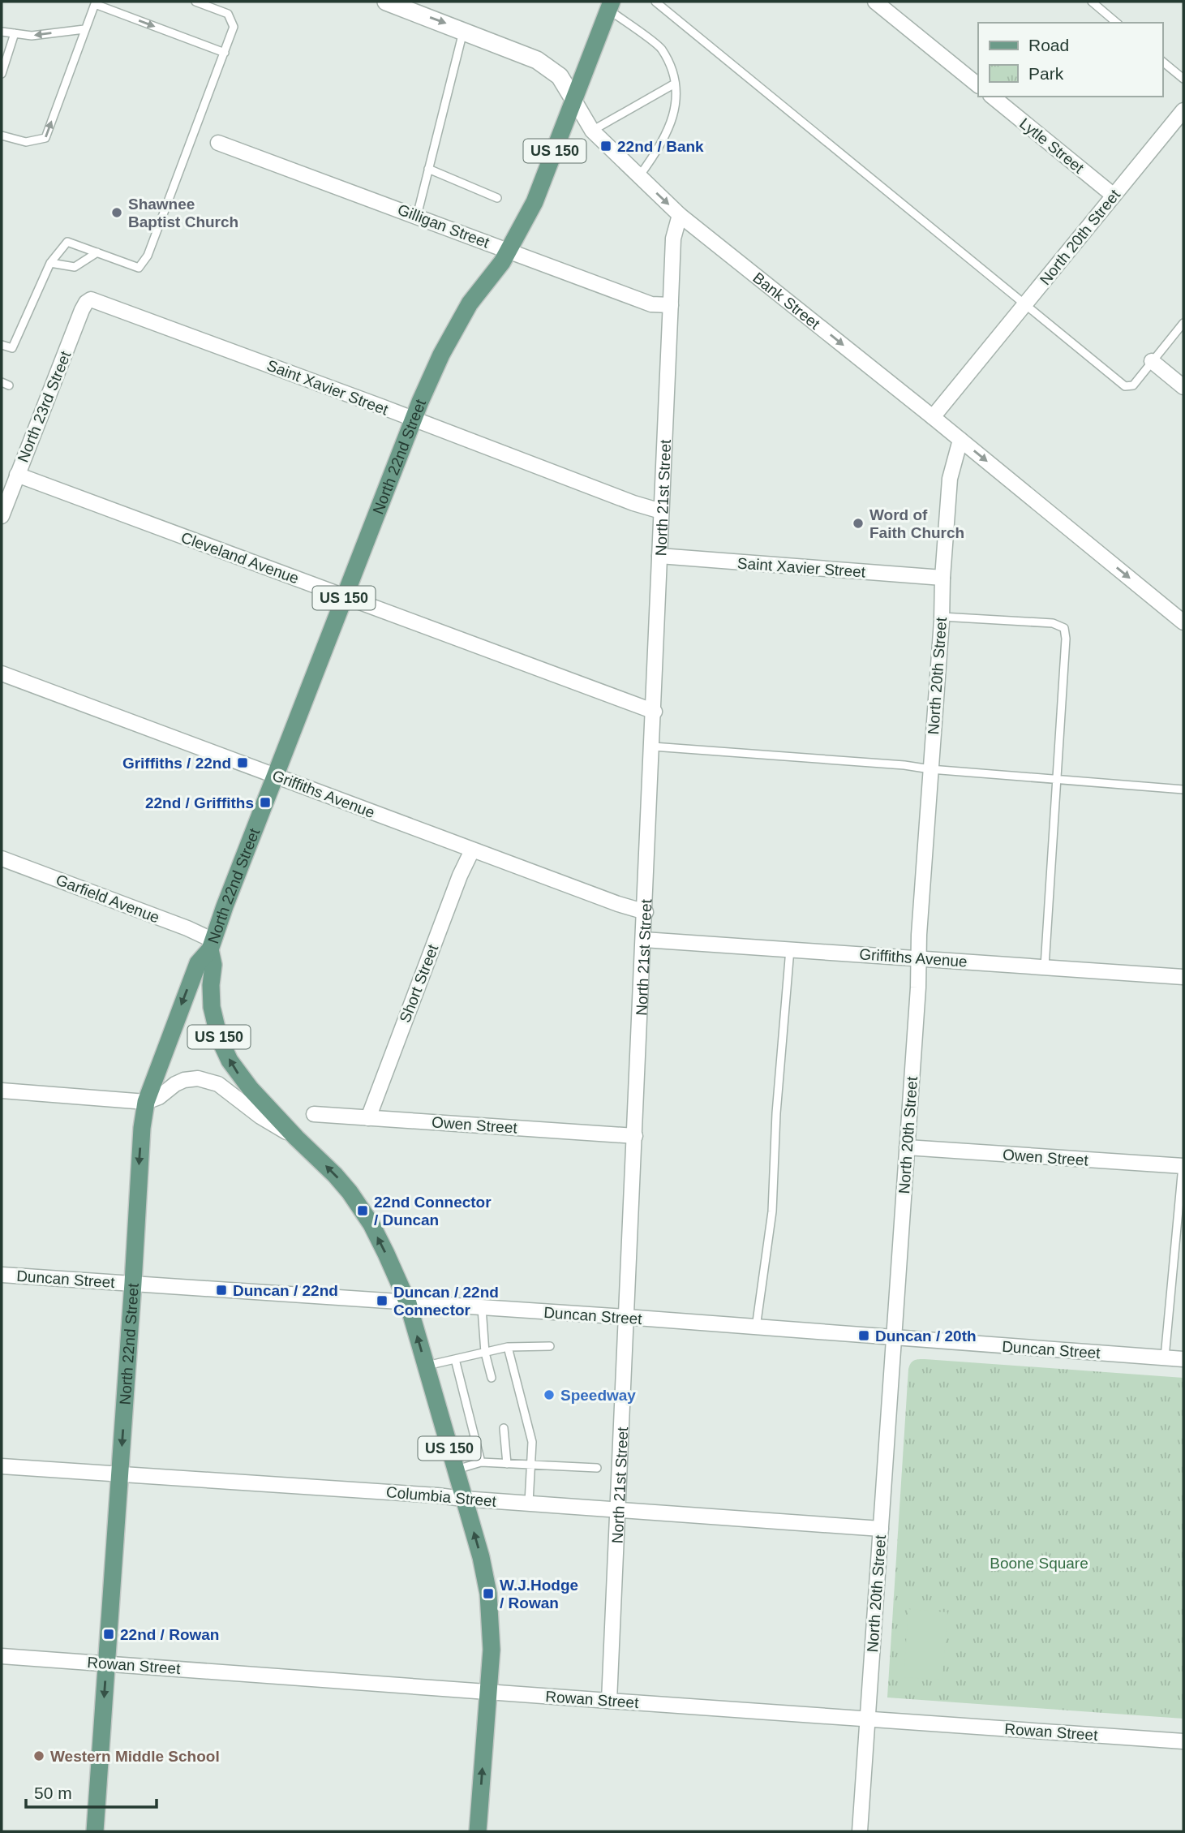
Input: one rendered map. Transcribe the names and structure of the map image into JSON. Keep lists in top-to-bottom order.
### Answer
{
  "streets": {
    "main road": ["US 150", "North 22nd Street"],
    "street": [
      "Lytle Street",
      "Gilligan Street",
      "North 20th Street",
      "Bank Street",
      "Saint Xavier Street",
      "North 23rd Street",
      "North 21st Street",
      "Cleveland Avenue",
      "Griffiths Avenue",
      "Garfield Avenue",
      "Short Street",
      "Owen Street",
      "Duncan Street",
      "Columbia Street",
      "Rowan Street"
    ]
  },
  "crossings": [
    ["Lytle Street", "North 20th Street"],
    ["US 150", "North 22nd Street"],
    ["US 150", "Garfield Avenue"],
    ["US 150", "Duncan Street"],
    ["US 150", "Columbia Street"],
    ["US 150", "Rowan Street"],
    ["Gilligan Street", "North 22nd Street"],
    ["Gilligan Street", "North 21st Street"],
    ["North 20th Street", "Bank Street"],
    ["North 20th Street", "Saint Xavier Street"],
    ["North 20th Street", "Griffiths Avenue"],
    ["North 20th Street", "Owen Street"],
    ["North 20th Street", "Duncan Street"],
    ["North 20th Street", "Columbia Street"],
    ["North 20th Street", "Rowan Street"],
    ["Bank Street", "North 22nd Street"],
    ["Bank Street", "North 21st Street"],
    ["Saint Xavier Street", "North 23rd Street"],
    ["Saint Xavier Street", "North 22nd Street"],
    ["Saint Xavier Street", "North 21st Street"],
    ["North 23rd Street", "Cleveland Avenue"],
    ["North 22nd Street", "Cleveland Avenue"],
    ["North 22nd Street", "Griffiths Avenue"],
    ["North 22nd Street", "Garfield Avenue"],
    ["North 22nd Street", "Duncan Street"],
    ["North 22nd Street", "Columbia Street"],
    ["North 22nd Street", "Rowan Street"],
    ["North 21st Street", "Cleveland Avenue"],
    ["North 21st Street", "Griffiths Avenue"],
    ["North 21st Street", "Owen Street"],
    ["North 21st Street", "Duncan Street"],
    ["North 21st Street", "Columbia Street"],
    ["North 21st Street", "Rowan Street"],
    ["Griffiths Avenue", "Short Street"],
    ["Short Street", "Owen Street"]
  ],
  "one_way": ["Bank Street", "North 22nd Street"],
  "parks": ["Boone Square"],
  "places": {
    "transit": [
      "22nd / Bank",
      "Griffiths / 22nd",
      "22nd / Griffiths",
      "22nd Connector / Duncan",
      "Duncan / 22nd",
      "Duncan / 22nd Connector",
      "Duncan / 20th",
      "W.J.Hodge / Rowan",
      "22nd / Rowan"
    ],
    "other": [
      "Shawnee Baptist Church",
      "Word of Faith Church",
      "Speedway",
      "Western Middle School"
    ]
  },
  "legend": ["Road", "Park"],
  "scale_bar": "50 m"
}
